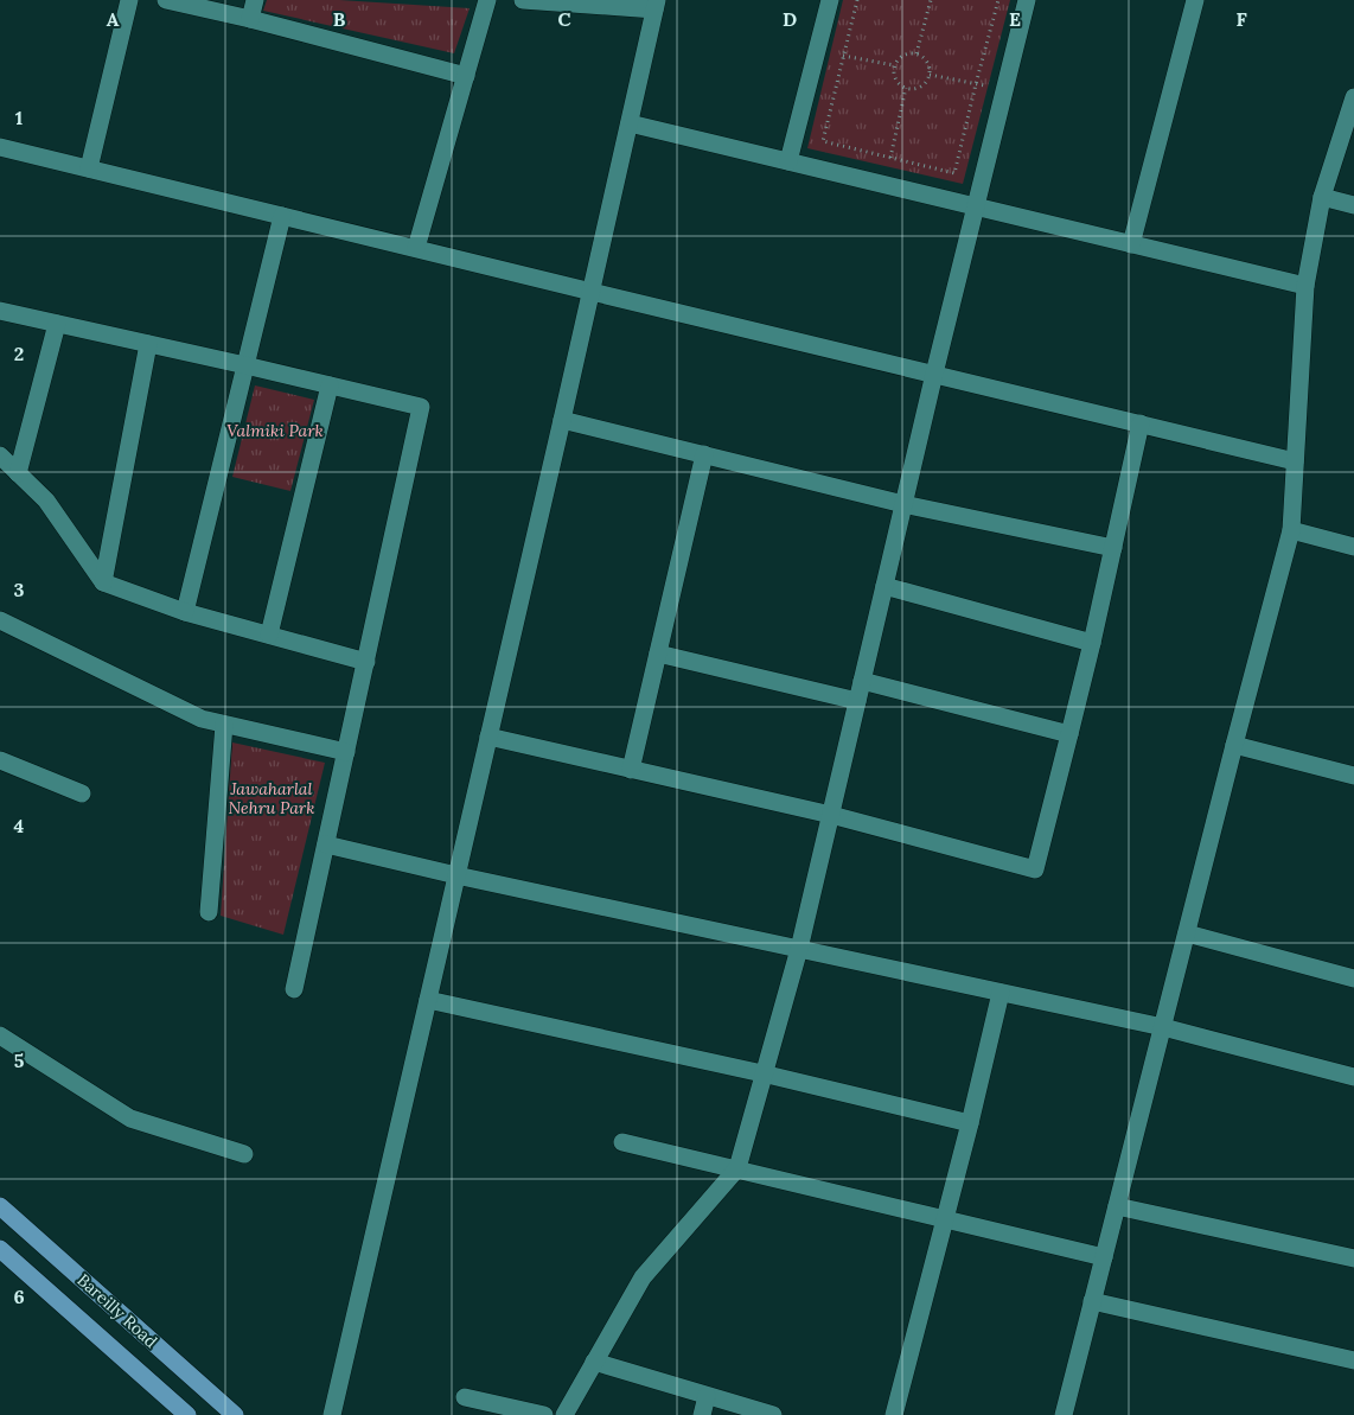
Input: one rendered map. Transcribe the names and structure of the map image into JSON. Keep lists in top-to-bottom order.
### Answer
{
  "streets": {
    "main road": ["Bareilly Road"]
  },
  "parks": ["Valmiki Park", "Jawaharlal Nehru Park"],
  "grid": {
    "columns": [
      "A",
      "B",
      "C",
      "D",
      "E",
      "F"
    ],
    "rows": [
      "1",
      "2",
      "3",
      "4",
      "5",
      "6"
    ]
  }
}
